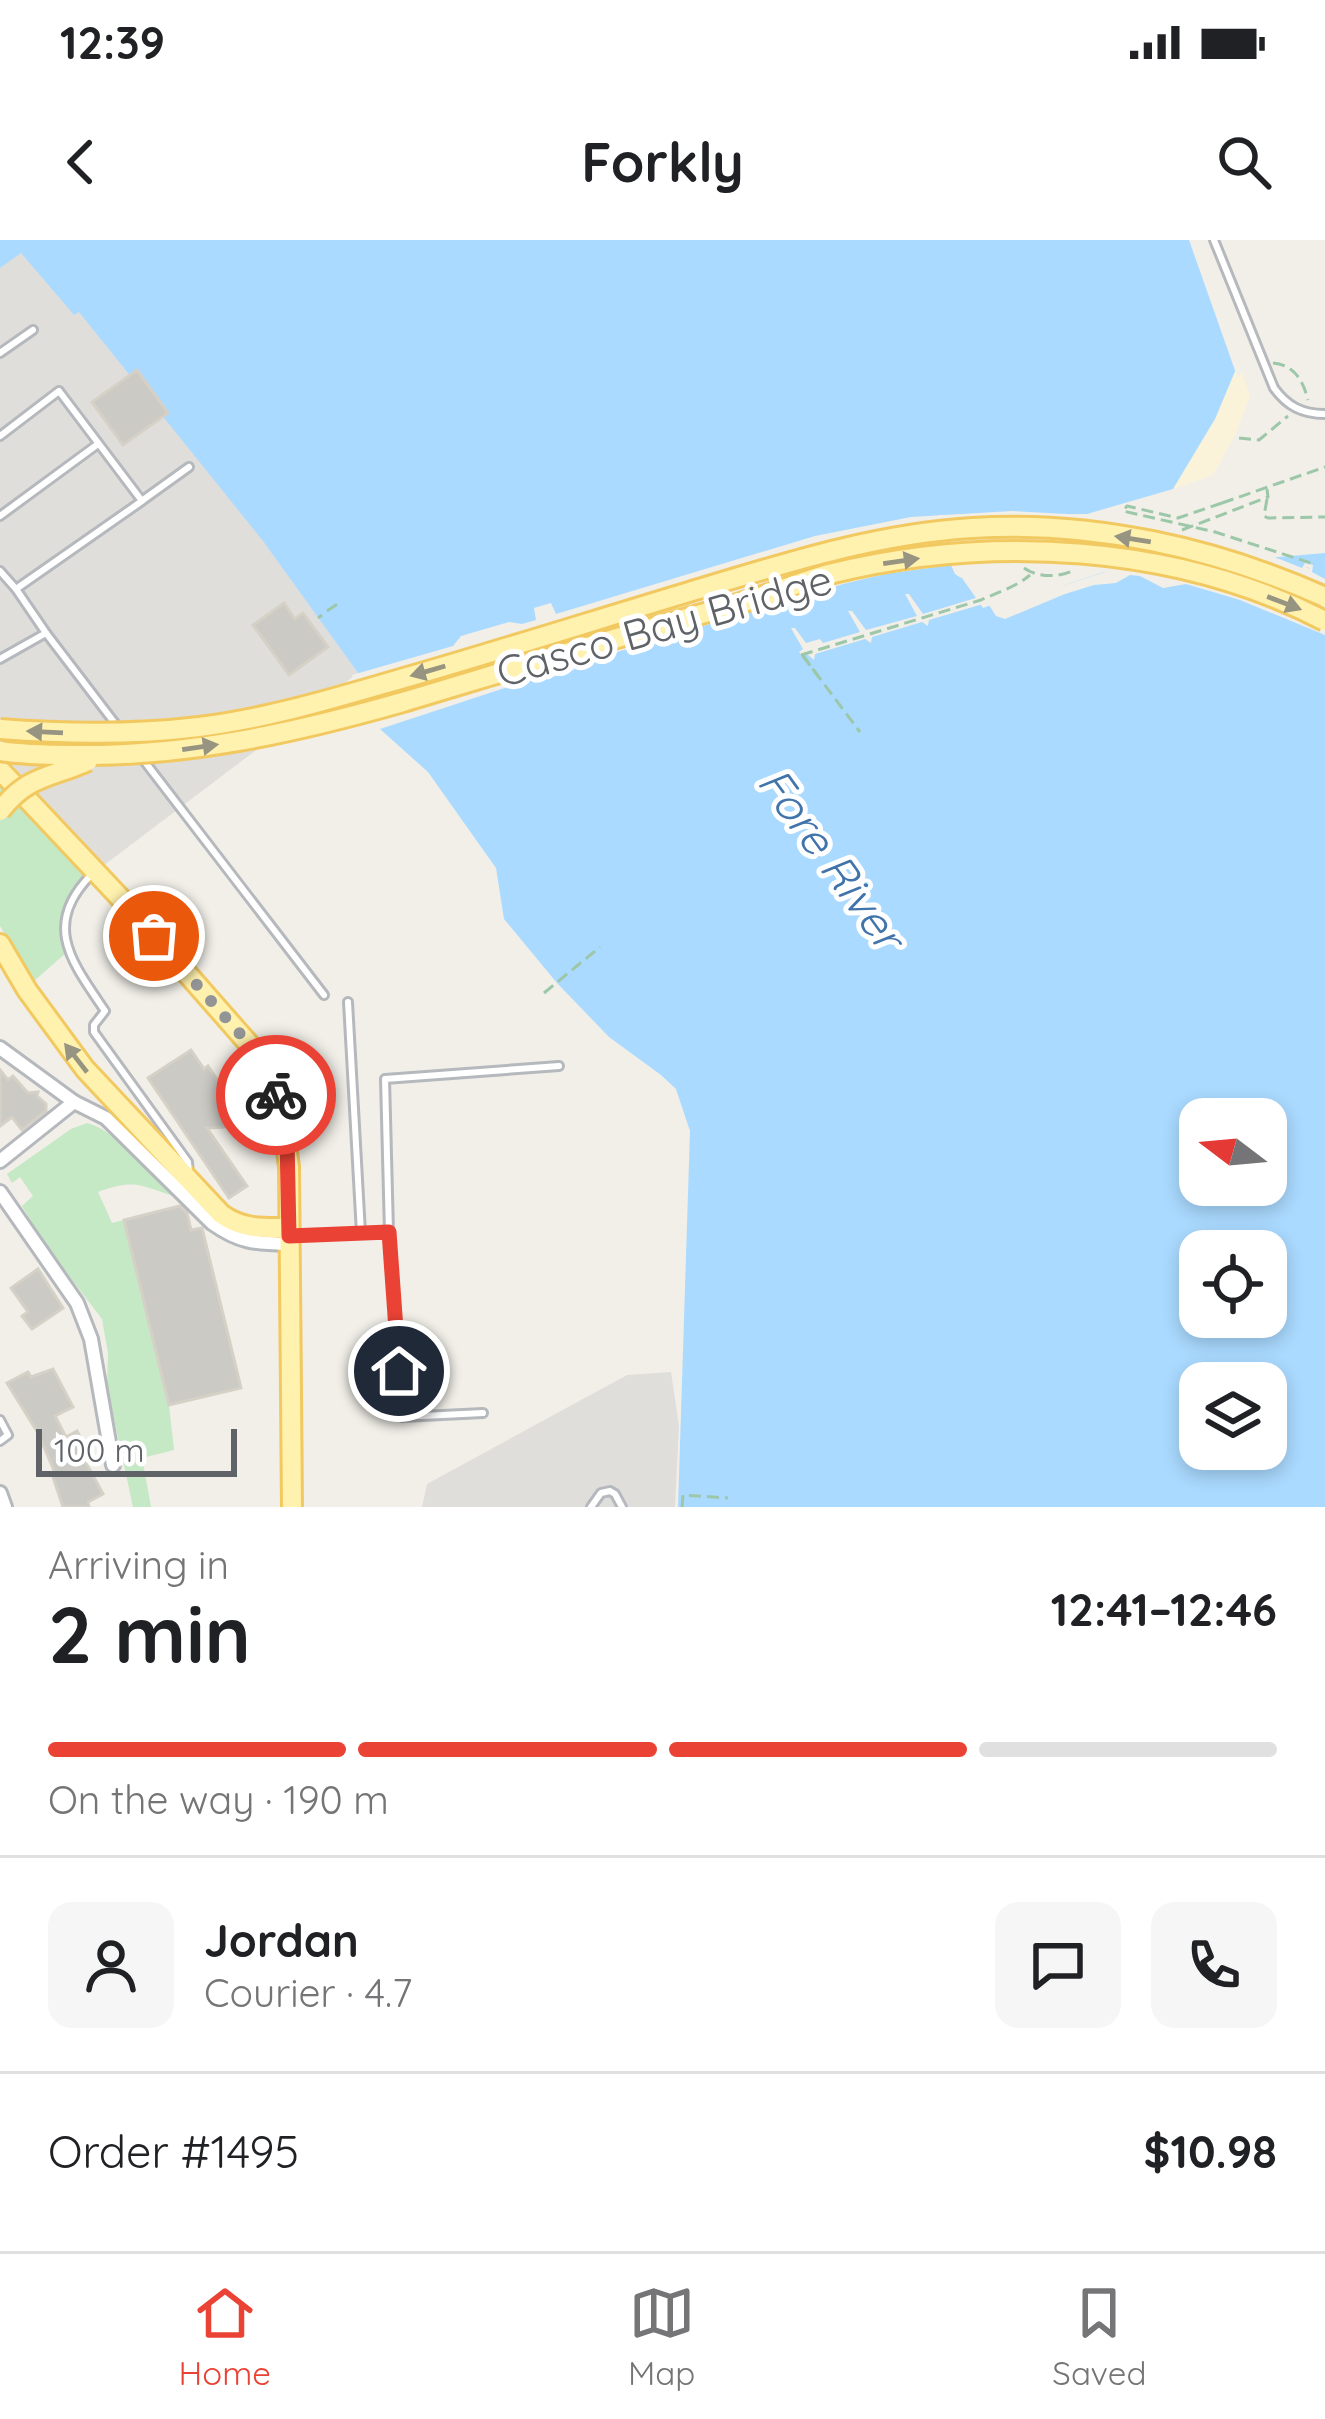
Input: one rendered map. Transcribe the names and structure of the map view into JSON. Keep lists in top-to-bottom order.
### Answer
{
  "streets": {
    "main road": ["Casco Bay Bridge"]
  },
  "water": ["Fore River"],
  "scale_bar": "100 m",
  "north": "left",
  "page": {
    "status": "12:39",
    "header": "Forkly",
    "scale": "100 m",
    "heading": ["2 min", "Arriving in", "12:41–12:46"],
    "panel": [
      "Jordan",
      "Courier · 4.7",
      "Order #1495",
      "$10.98"
    ],
    "bar": "On the way · 190 m",
    "tabs": ["Home", "Map", "Saved"]
  }
}
